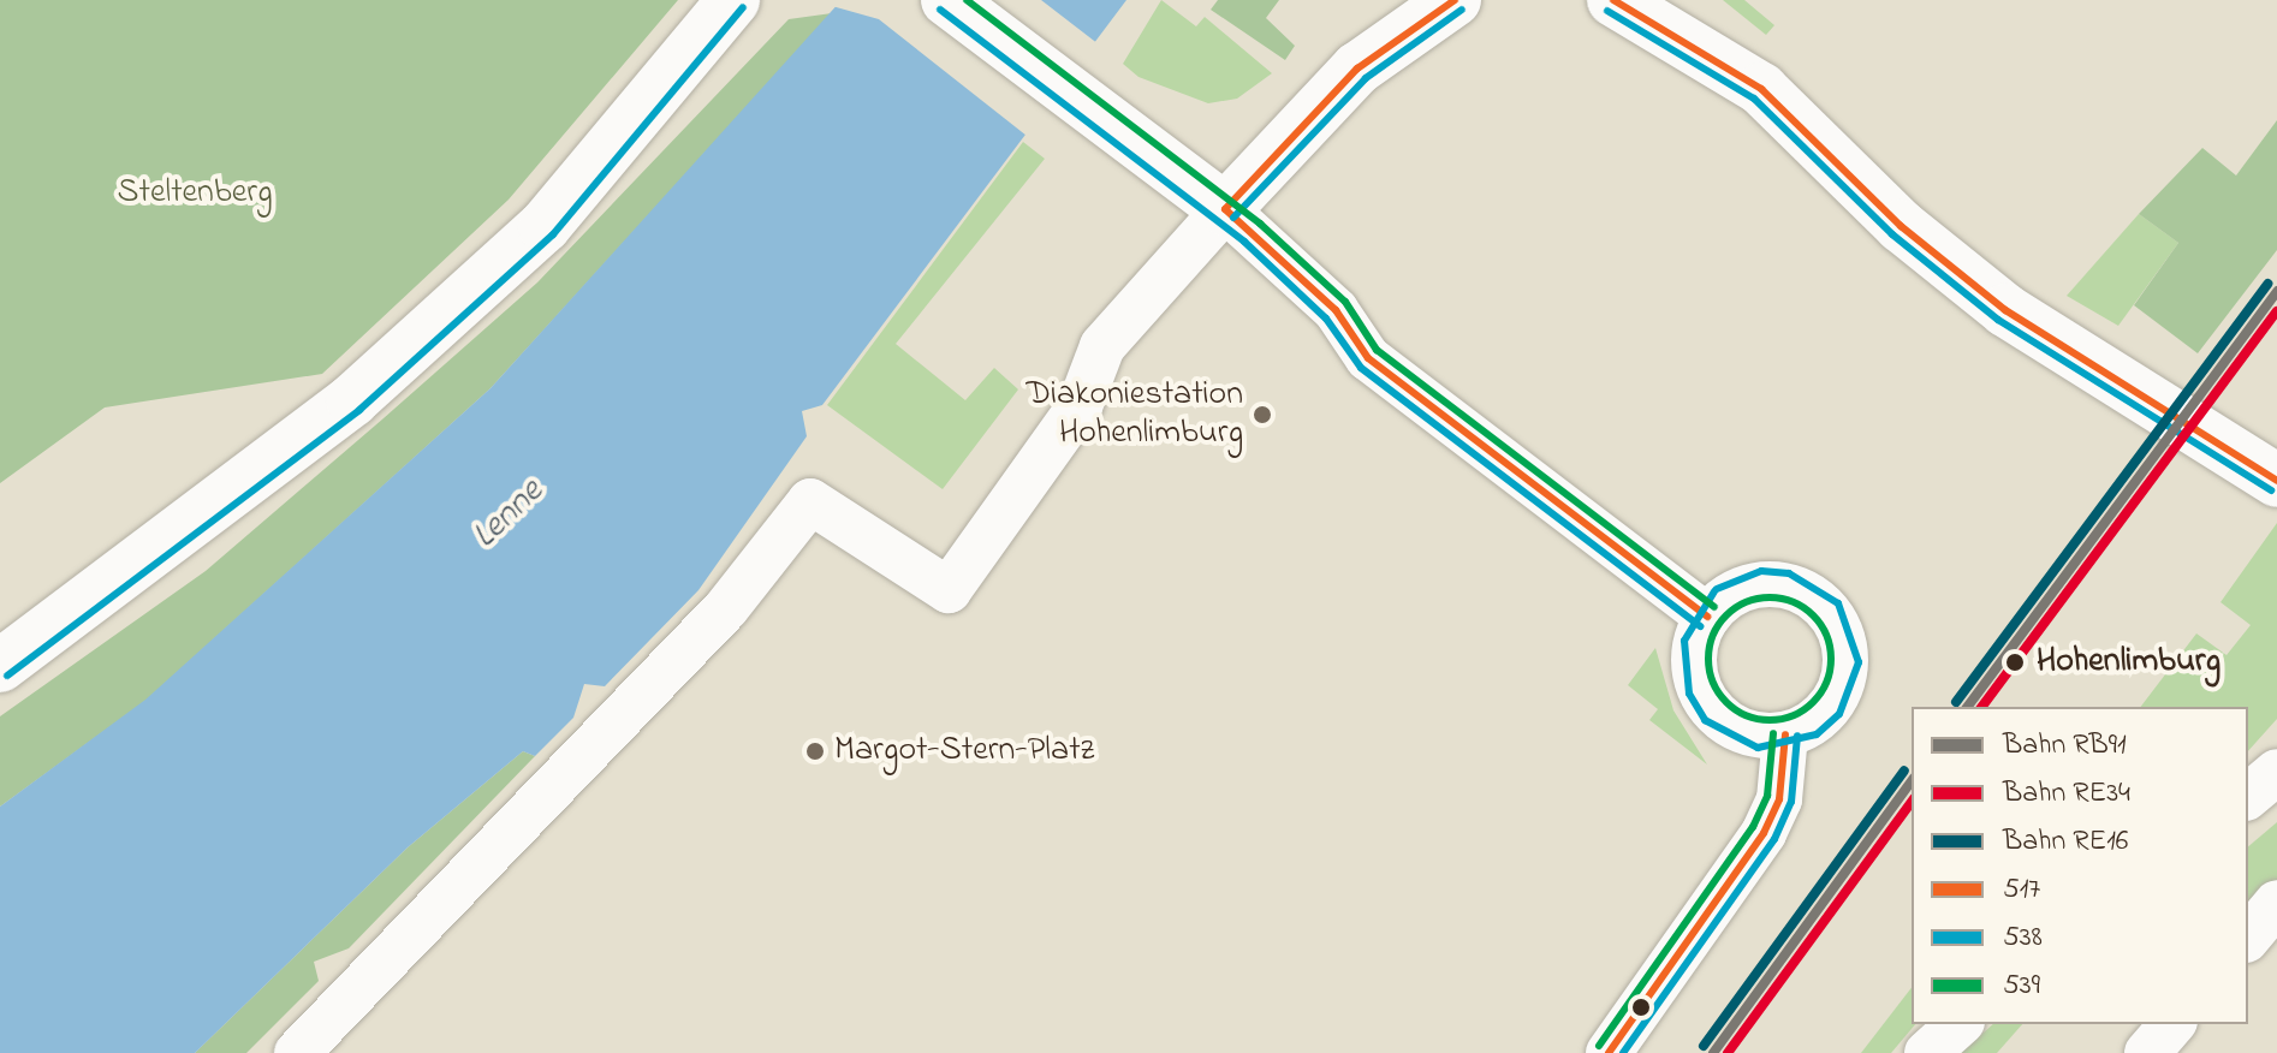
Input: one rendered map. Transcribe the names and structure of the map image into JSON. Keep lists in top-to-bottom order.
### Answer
{
  "water": ["Lenne"],
  "parks": ["Steltenberg"],
  "places": ["Diakoniestation Hohenlimburg", "Hohenlimburg", "Margot-Stern-Platz"],
  "lines": [
    "transit line 517",
    "transit line 539",
    "transit line 538",
    "rail line RE16",
    "rail line RB91",
    "rail line RE34"
  ],
  "legend": [
    "Bahn RB91",
    "Bahn RE34",
    "Bahn RE16",
    "517",
    "538",
    "539"
  ]
}
